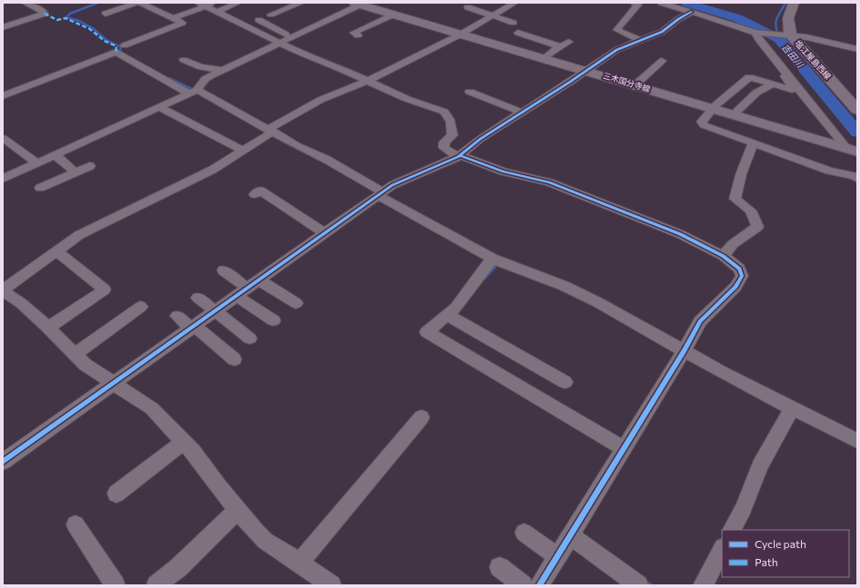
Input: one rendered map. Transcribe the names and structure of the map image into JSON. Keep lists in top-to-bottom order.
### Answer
{
  "streets": {
    "main road": ["塩江屋島西線", "三木国分寺線"]
  },
  "water": ["吉田川"],
  "legend": ["Cycle path", "Path"]
}
